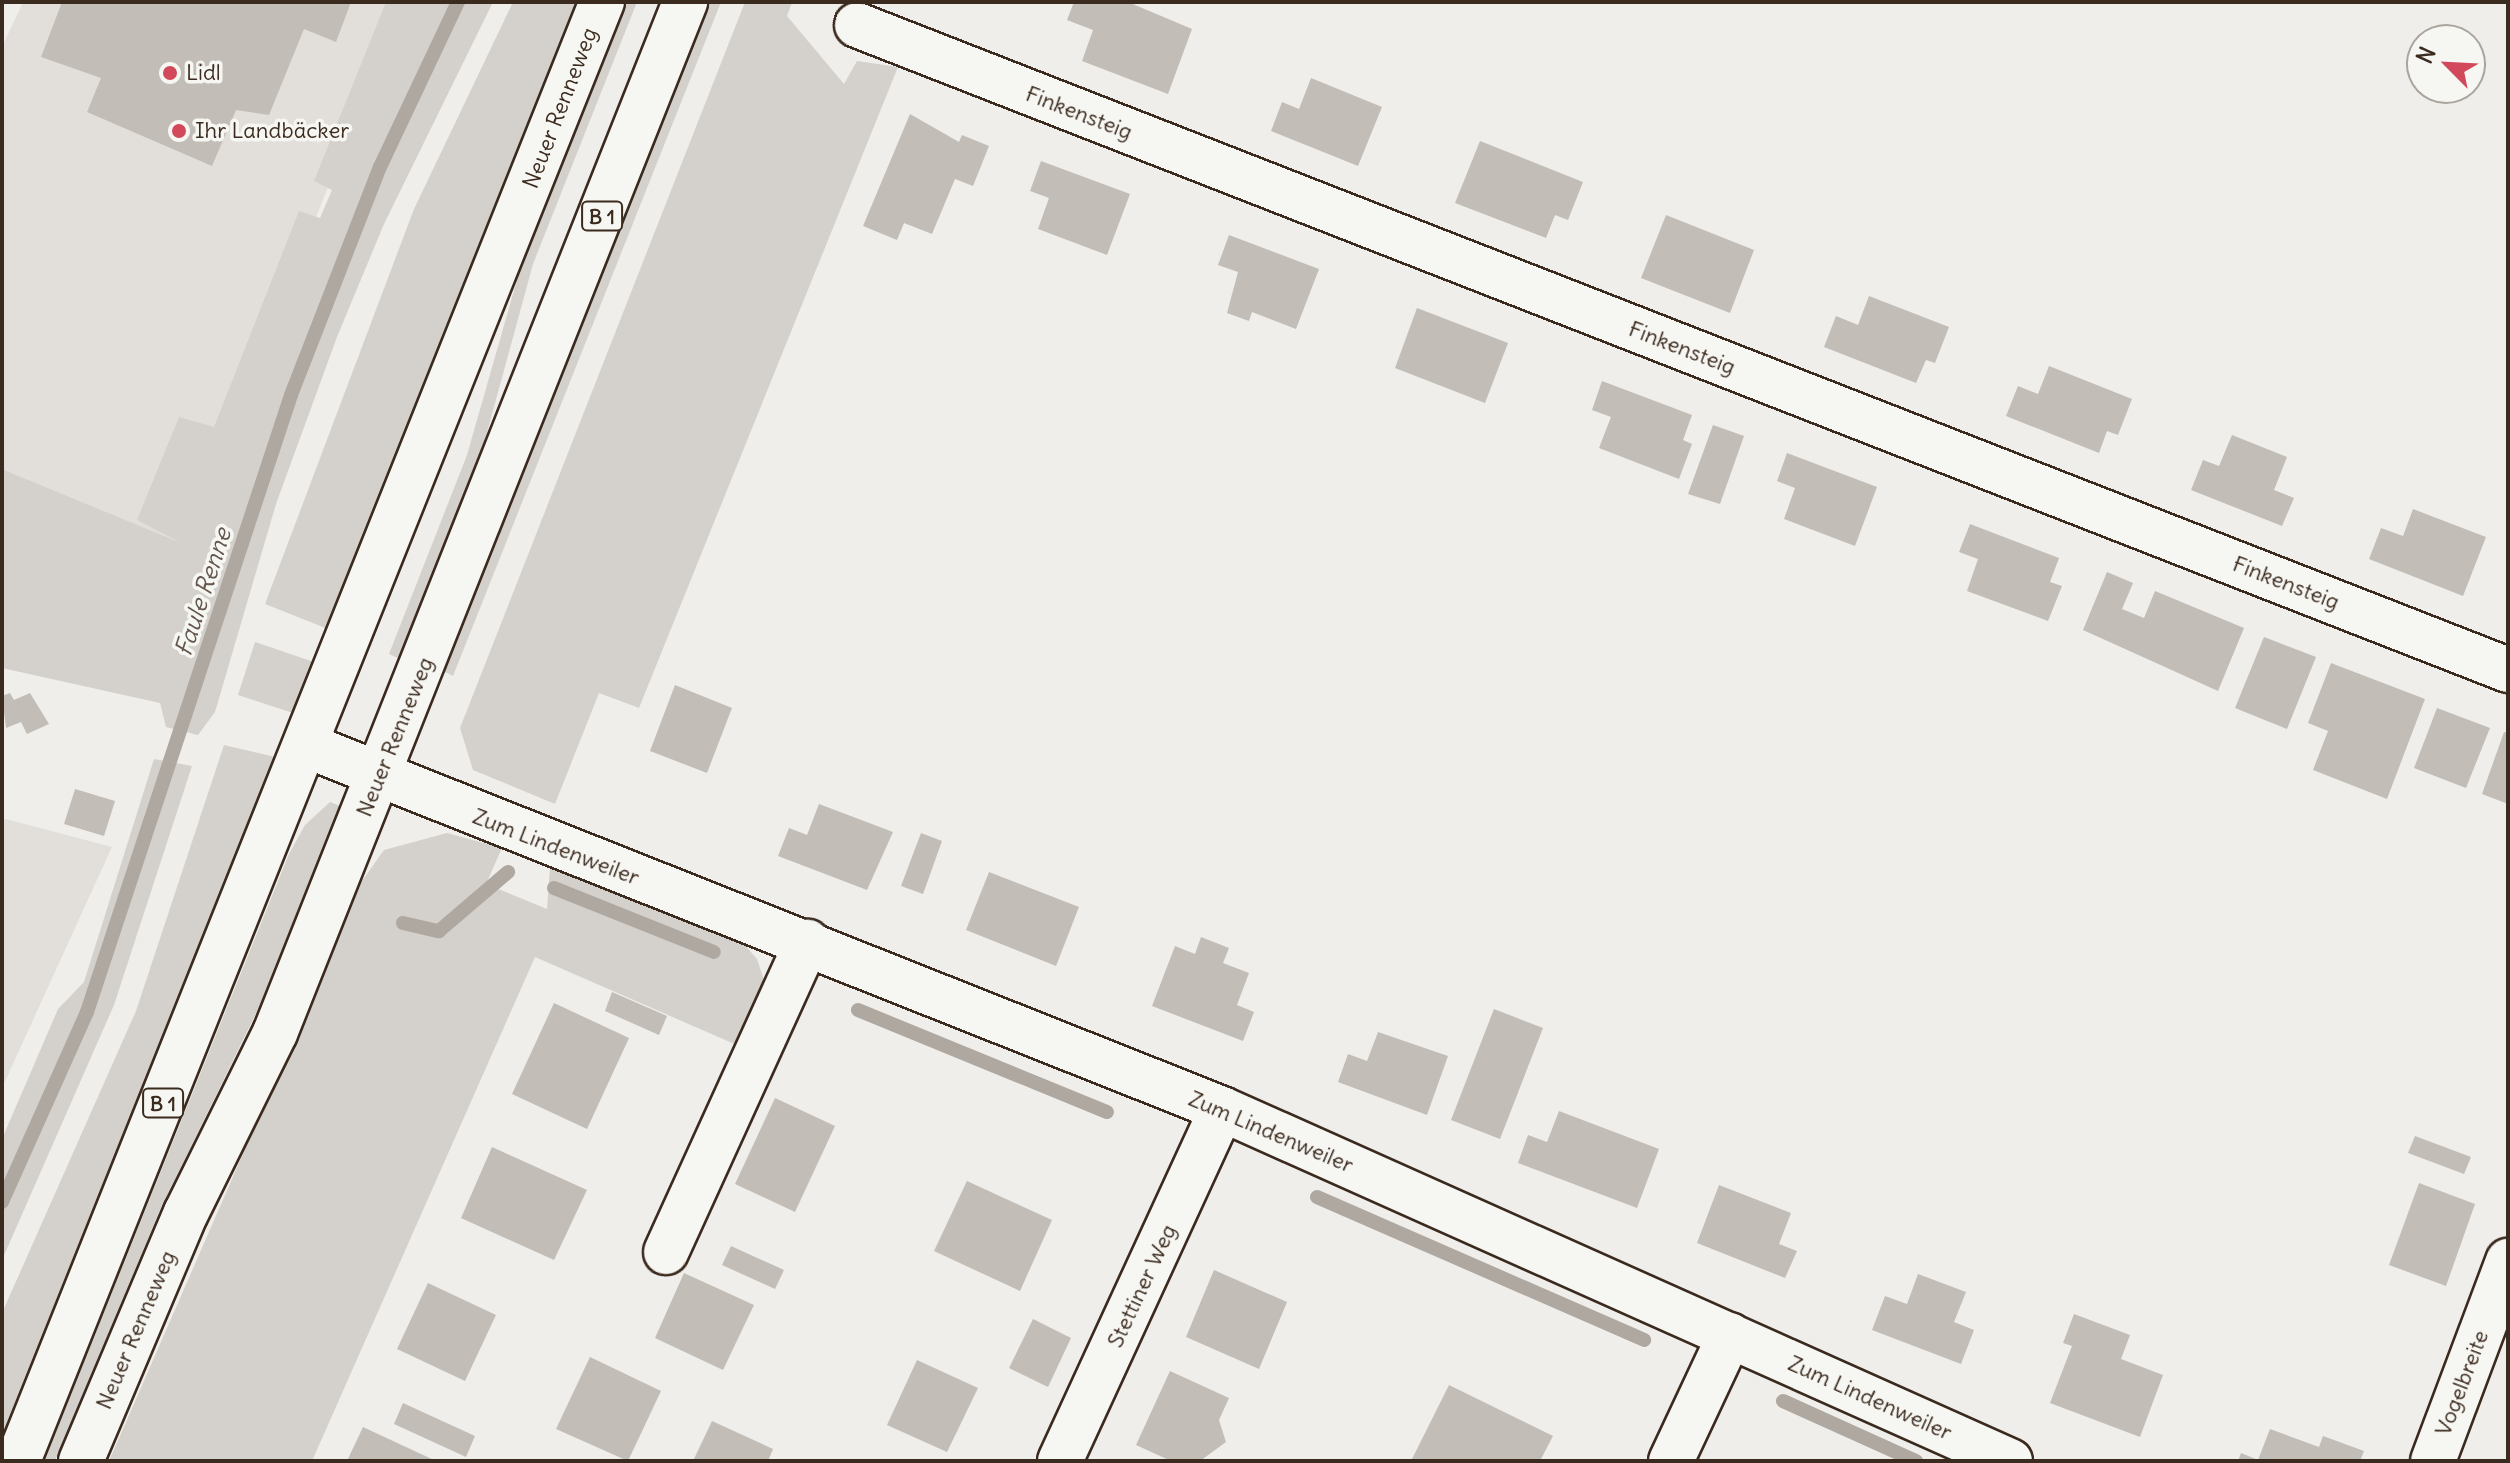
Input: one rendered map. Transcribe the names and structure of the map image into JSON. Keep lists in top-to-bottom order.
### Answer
{
  "streets": {
    "street": [
      "Neuer Renneweg",
      "Finkensteig",
      "B 1",
      "Zum Lindenweiler",
      "Stettiner Weg",
      "Vogelbreite"
    ]
  },
  "crossings": [
    ["Neuer Renneweg", "Zum Lindenweiler"],
    ["Zum Lindenweiler", "Stettiner Weg"]
  ],
  "water": ["Faule Renne"],
  "places": ["Lidl", "Ihr Landbäcker"],
  "north": "top left"
}
